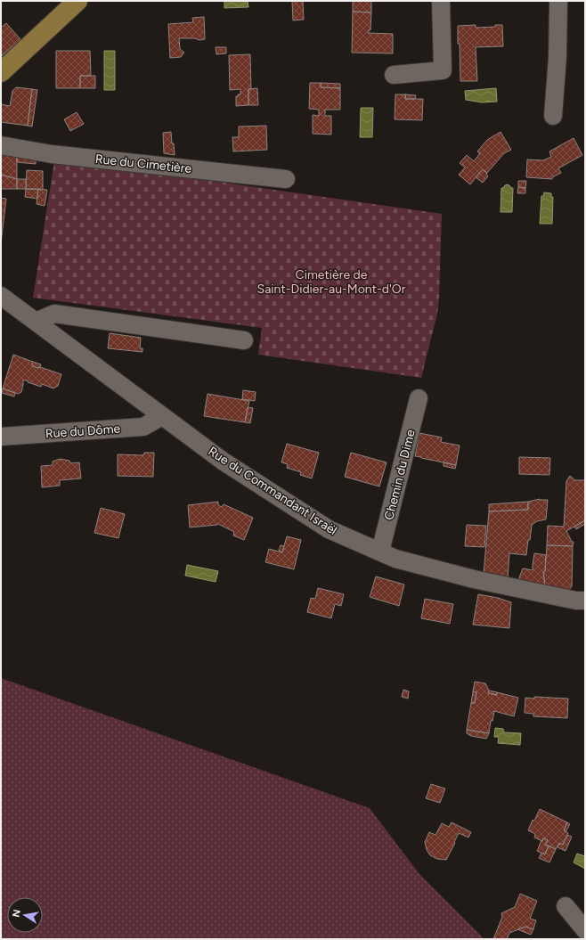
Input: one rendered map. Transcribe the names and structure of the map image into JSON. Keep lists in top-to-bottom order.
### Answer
{
  "streets": {
    "street": [
      "Rue du Cimetière",
      "Rue du Dôme",
      "Chemin du Dime",
      "Rue du Commandant Israël"
    ]
  },
  "crossings": [
    ["Rue du Dôme", "Rue du Commandant Israël"],
    ["Chemin du Dime", "Rue du Commandant Israël"]
  ],
  "parks": ["Cimetière de Saint-Didier-au-Mont-d'Or"],
  "north": "left"
}
